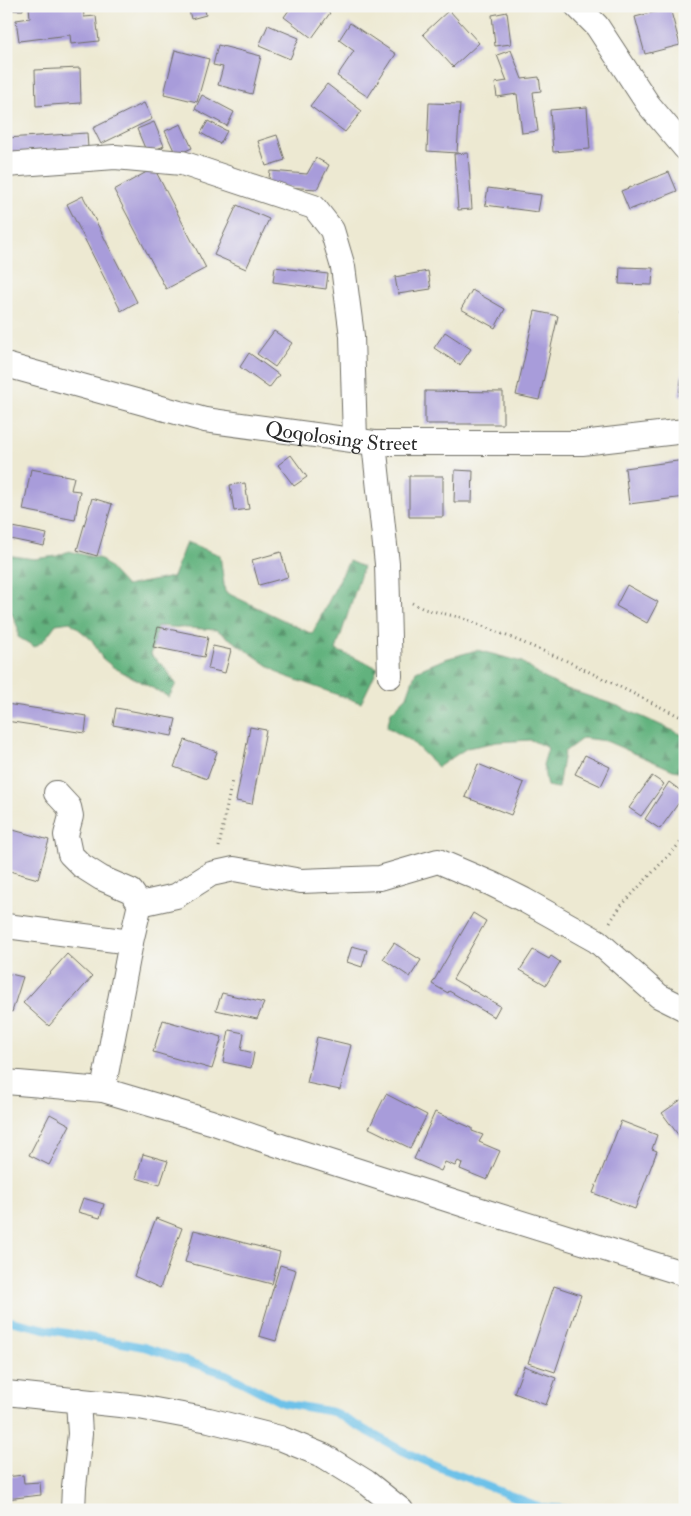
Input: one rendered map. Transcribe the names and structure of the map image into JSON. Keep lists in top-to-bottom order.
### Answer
{
  "streets": {
    "street": ["Qoqolosing Street"]
  }
}
